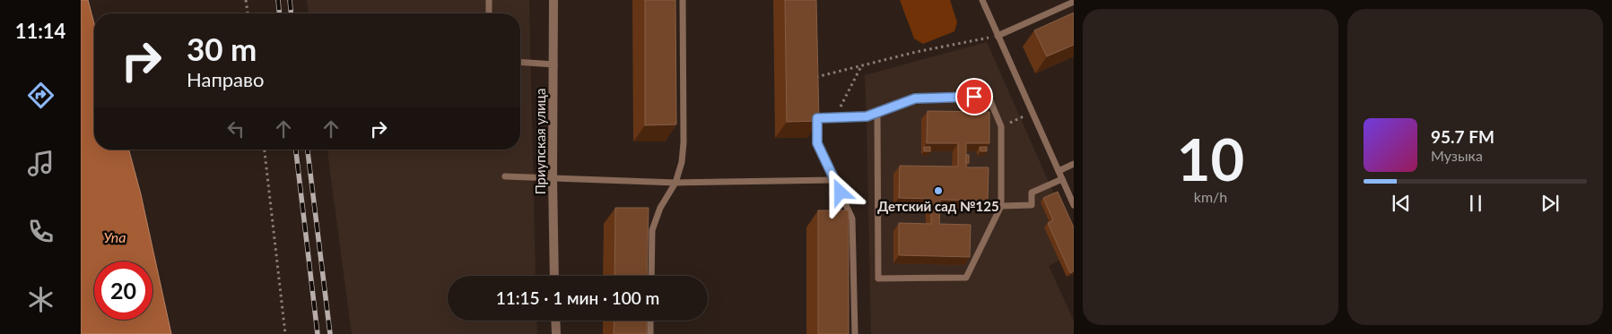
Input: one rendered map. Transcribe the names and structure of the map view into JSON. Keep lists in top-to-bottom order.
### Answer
{
  "streets": {
    "street": ["Приупская улица"]
  },
  "water": ["Упа"],
  "places": ["Детский сад №125"],
  "page": {
    "tabs": "11:14",
    "tile": ["10", "km/h"],
    "turn": ["30 m", "Направо"],
    "song": ["95.7 FM", "Музыка"],
    "limit": "20",
    "trip": "11:15 · 1 мин · 100 m"
  }
}
